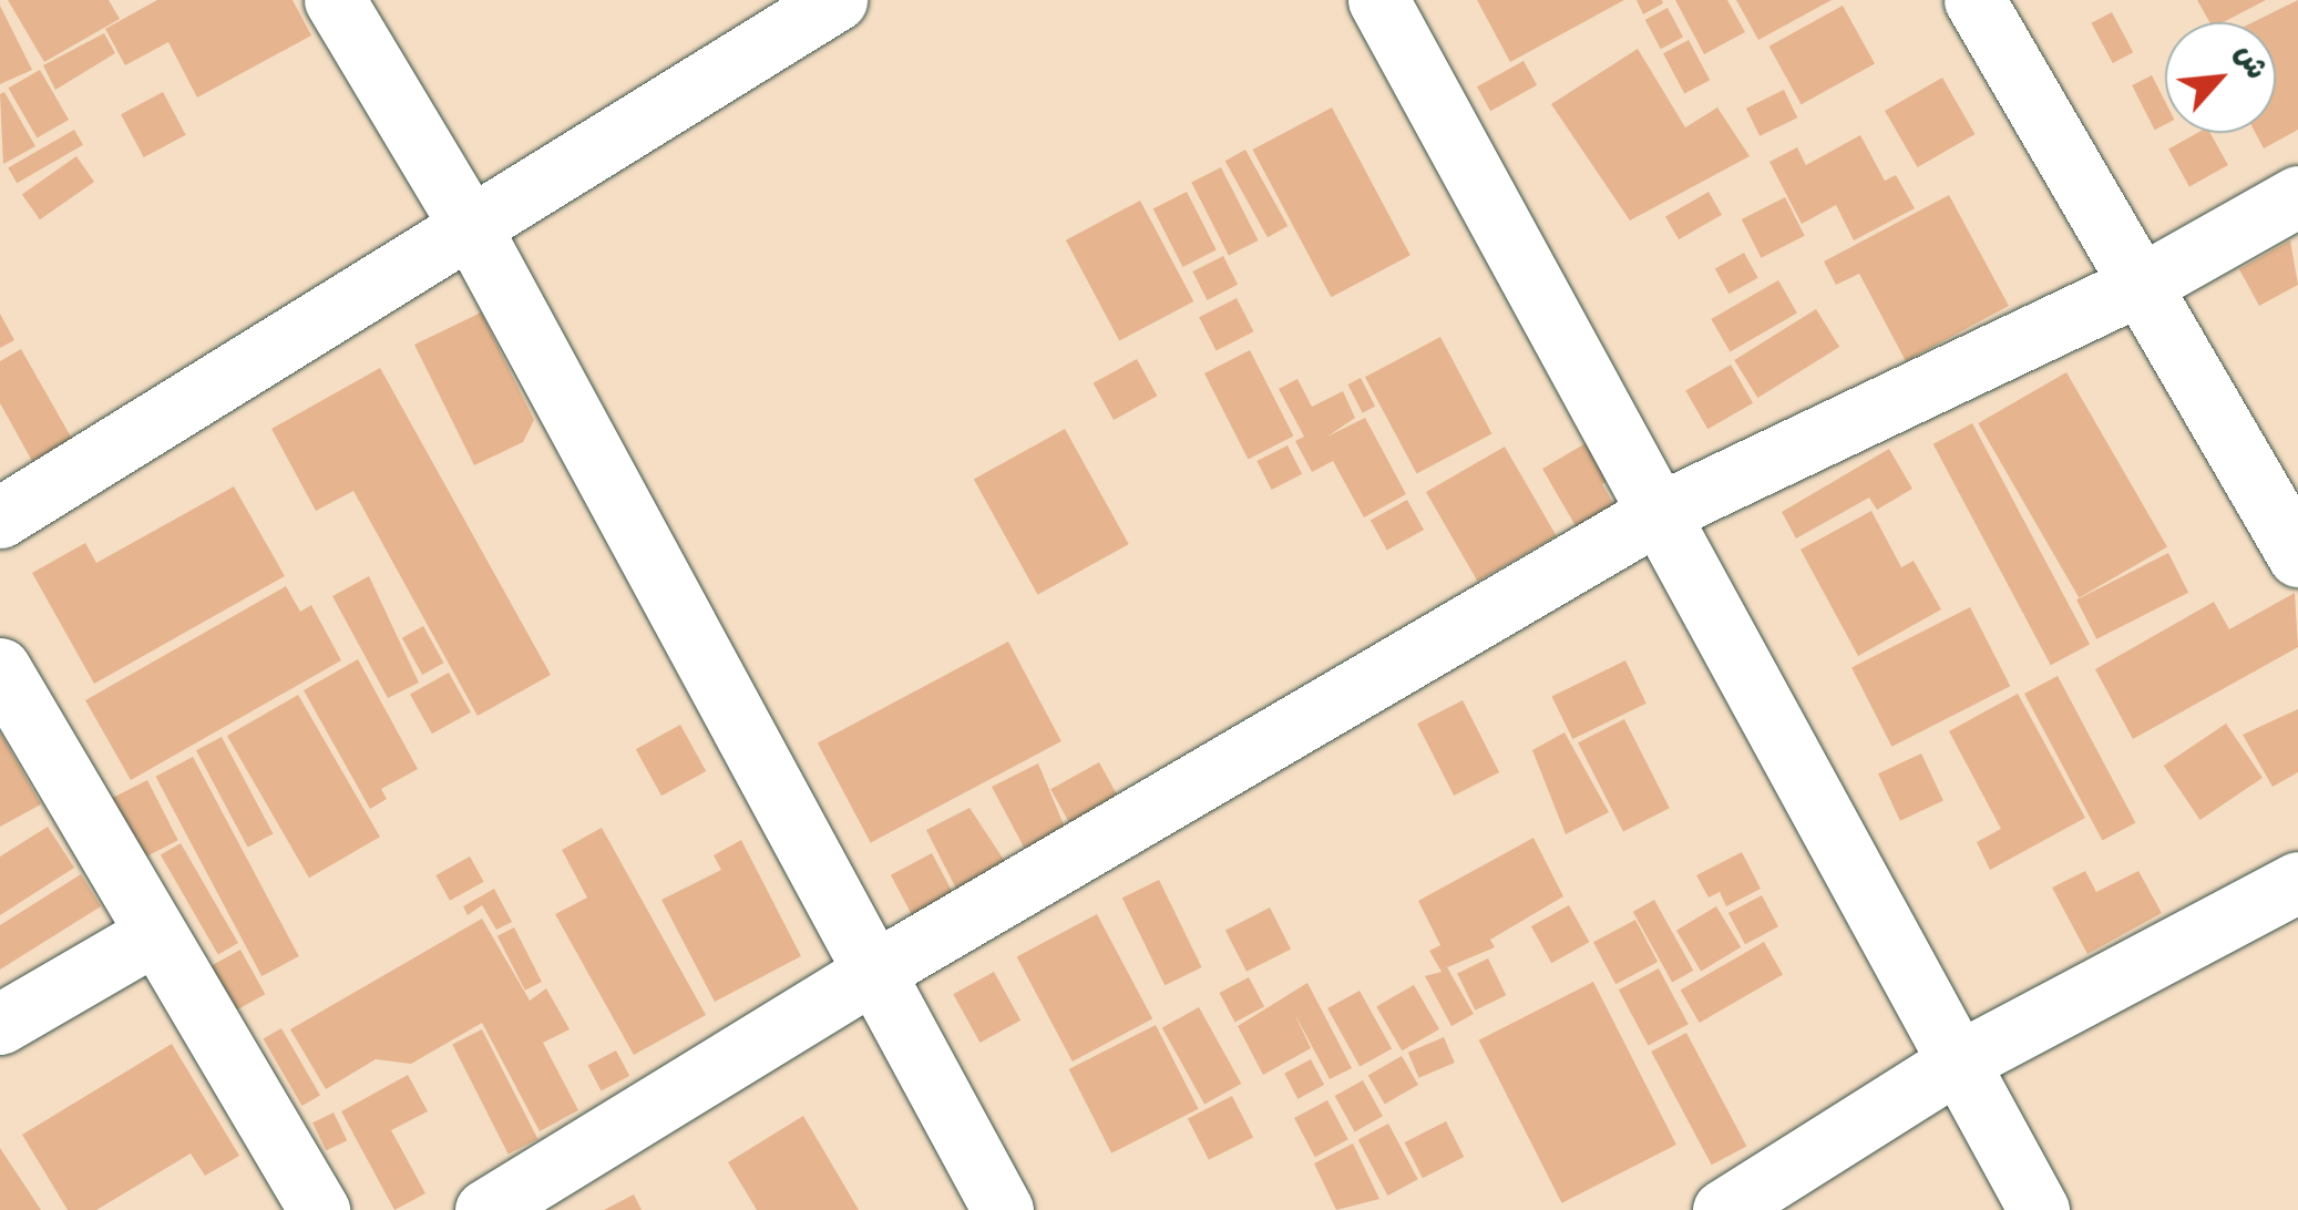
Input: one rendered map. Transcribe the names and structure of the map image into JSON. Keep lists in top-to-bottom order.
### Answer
{
  "north": "top right"
}
